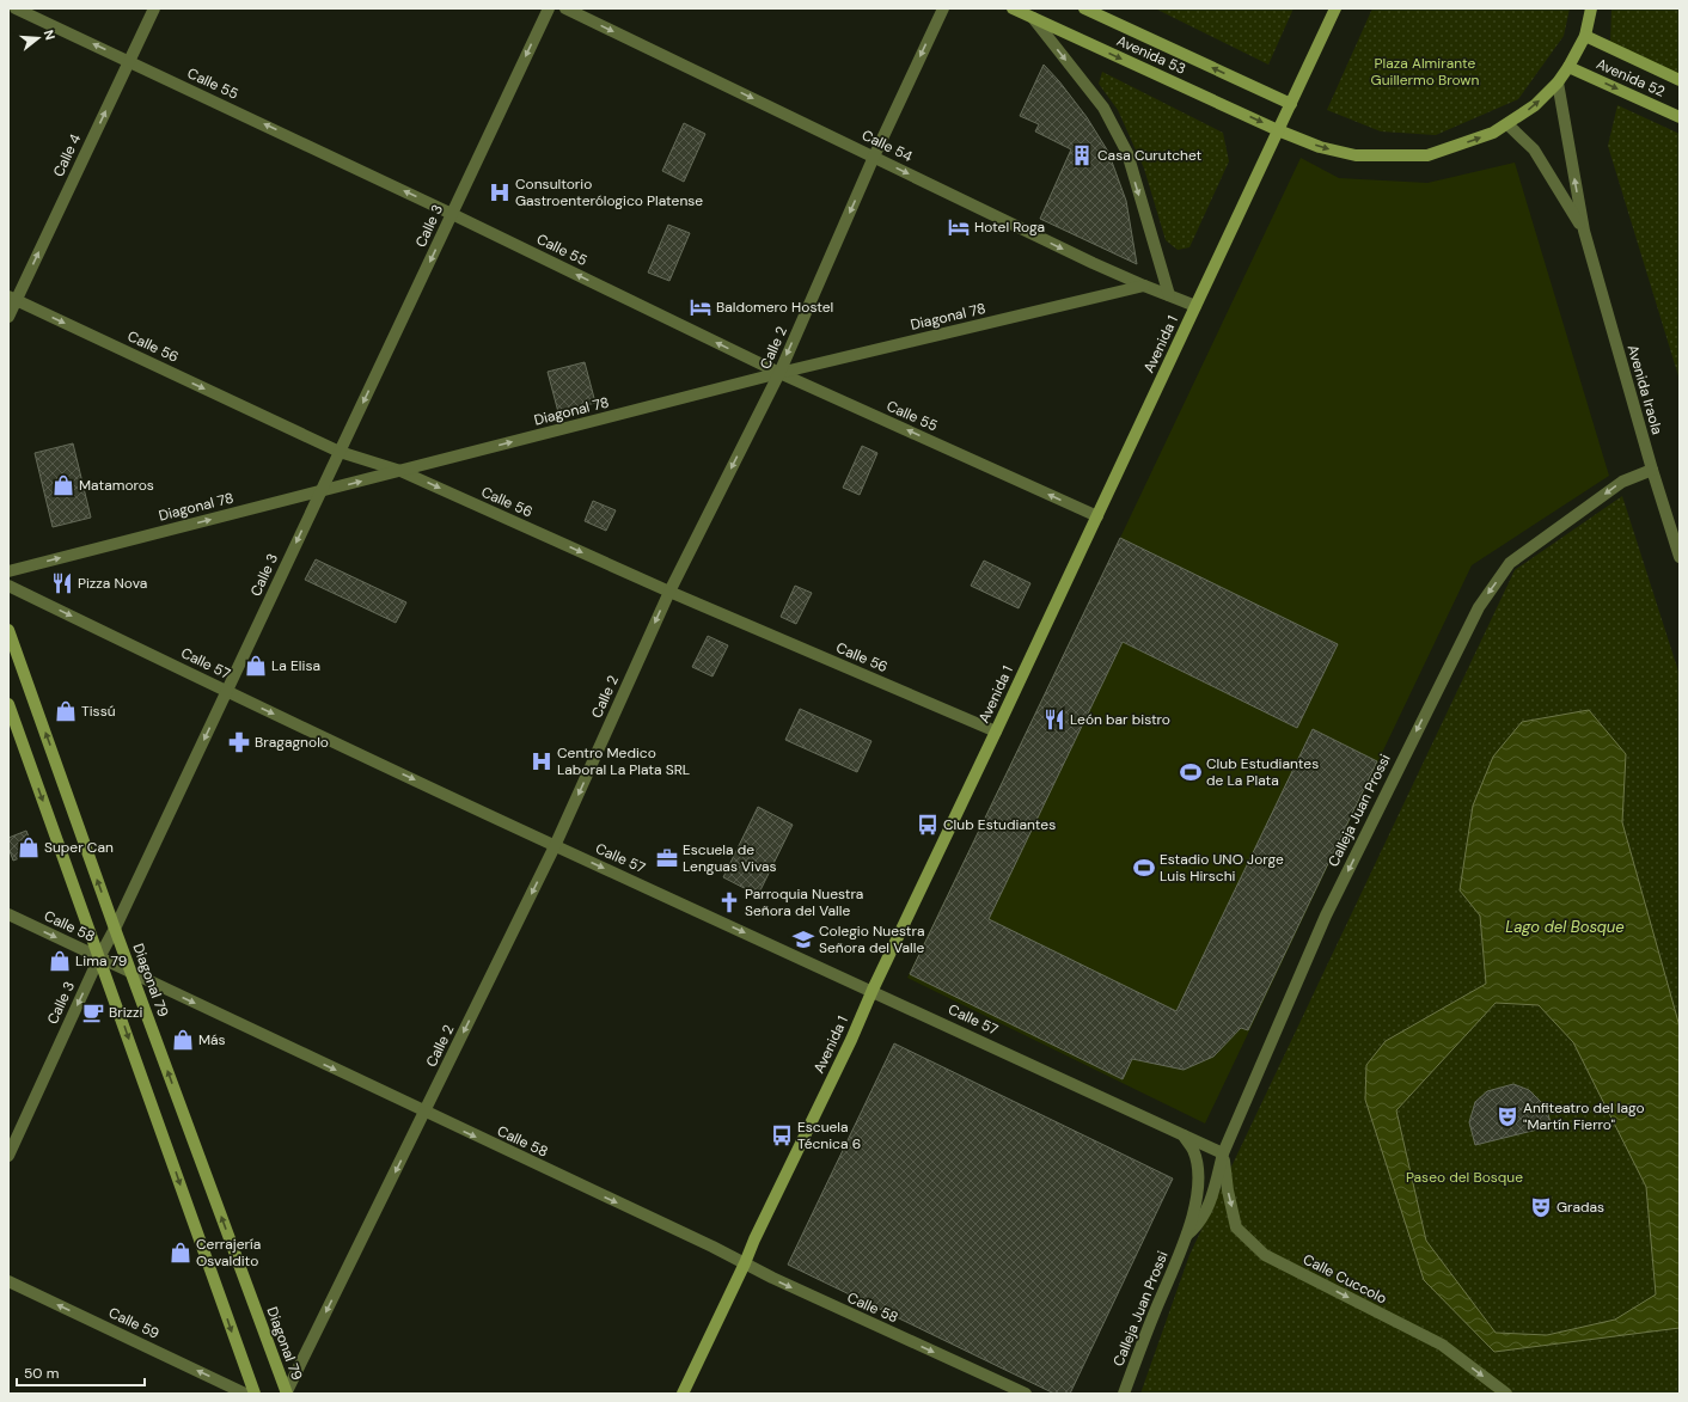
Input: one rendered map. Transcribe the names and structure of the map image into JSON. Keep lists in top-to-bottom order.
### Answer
{
  "streets": {
    "main road": [
      "Avenida 53",
      "Avenida 52",
      "Avenida 1",
      "Diagonal 79"
    ],
    "street": [
      "Calle 55",
      "Calle 54",
      "Calle 4",
      "Calle 3",
      "Diagonal 78",
      "Calle 56",
      "Calle 2",
      "Avenida Iraola",
      "Calle 57",
      "Calleja Juan Prossi",
      "Calle 58",
      "Calle Cuccolo",
      "Calle 59"
    ]
  },
  "crossings": [
    ["Avenida 53", "Avenida 1"],
    ["Calle 55", "Calle 4"],
    ["Calle 55", "Calle 3"],
    ["Calle 55", "Diagonal 78"],
    ["Calle 55", "Avenida 1"],
    ["Calle 55", "Calle 2"],
    ["Calle 54", "Diagonal 78"],
    ["Calle 54", "Avenida 1"],
    ["Calle 54", "Calle 2"],
    ["Calle 4", "Calle 56"],
    ["Calle 3", "Diagonal 78"],
    ["Calle 3", "Calle 56"],
    ["Calle 3", "Calle 57"],
    ["Calle 3", "Calle 58"],
    ["Calle 3", "Diagonal 79"],
    ["Diagonal 78", "Calle 56"],
    ["Diagonal 78", "Calle 2"],
    ["Avenida 1", "Calle 56"],
    ["Avenida 1", "Calle 57"],
    ["Avenida 1", "Calle 58"],
    ["Calle 56", "Calle 2"],
    ["Calle 2", "Calle 57"],
    ["Calle 2", "Calle 58"],
    ["Calle 2", "Diagonal 79"],
    ["Avenida Iraola", "Calleja Juan Prossi"],
    ["Calle 57", "Calleja Juan Prossi"],
    ["Calle 57", "Calle Cuccolo"],
    ["Calleja Juan Prossi", "Calle Cuccolo"],
    ["Calle 58", "Diagonal 79"]
  ],
  "one_way": [
    "Calle 55",
    "Calle 54",
    "Calle 4",
    "Calle 3",
    "Diagonal 78",
    "Calle 56",
    "Calle 2",
    "Calle 57",
    "Calleja Juan Prossi",
    "Calle 58",
    "Calle Cuccolo",
    "Calle 59"
  ],
  "water": ["Lago del Bosque"],
  "parks": ["Plaza Almirante Guillermo Brown", "Paseo del Bosque"],
  "places": {
    "building": ["Casa Curutchet"],
    "hospital": ["Consultorio Gastroenterólogico Platense", "Centro Medico Laboral La Plata SRL"],
    "hotel": ["Hotel Roga", "Baldomero Hostel"],
    "shop": [
      "Matamoros",
      "La Elisa",
      "Tissú",
      "Super Can",
      "Lima 79",
      "Más",
      "Cerrajería Osvaldito"
    ],
    "restaurant": ["Pizza Nova", "León bar bistro"],
    "pharmacy": ["Bragagnolo"],
    "sports": ["Club Estudiantes de La Plata", "Estadio UNO Jorge Luis Hirschi"],
    "bus stop": ["Club Estudiantes", "Escuela Técnica 6"],
    "office": ["Escuela de Lenguas Vivas"],
    "church": ["Parroquia Nuestra Señora del Valle"],
    "school or university": ["Colegio Nuestra Señora del Valle"],
    "cafe": ["Brizzi"],
    "theatre": ["Anfiteatro del lago \"Martín Fierro\"", "Gradas"]
  },
  "scale_bar": "50 m",
  "north": "right"
}
